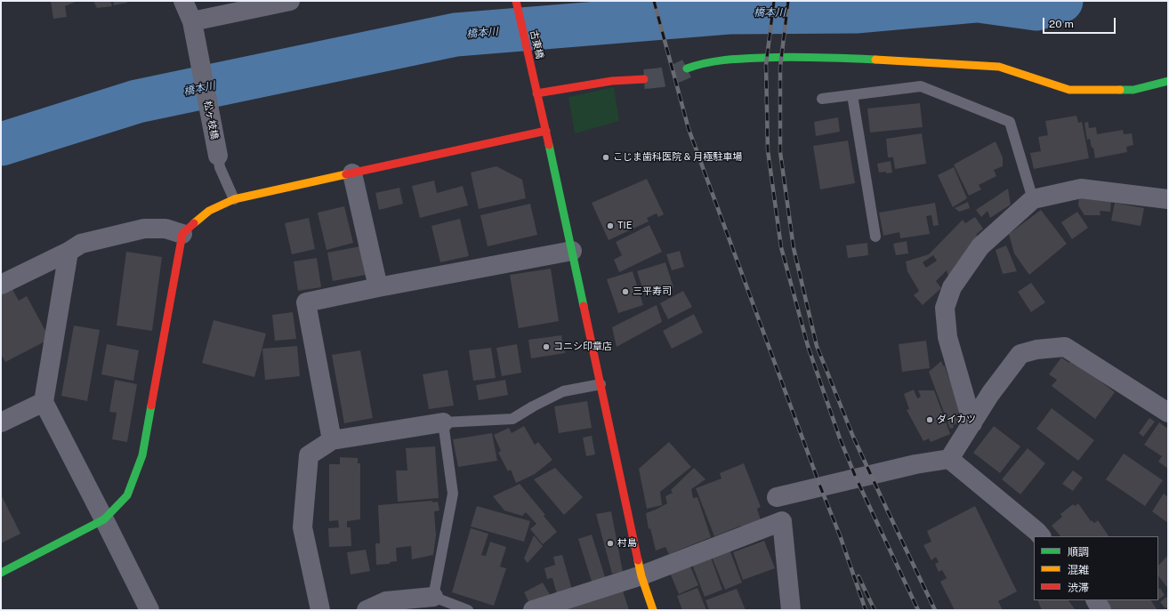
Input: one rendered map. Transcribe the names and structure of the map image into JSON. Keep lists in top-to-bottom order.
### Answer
{
  "streets": {
    "street": ["古東橋", "松ヶ枝橋"]
  },
  "water": ["橋本川"],
  "places": [
    "こじま歯科医院 & 月極駐車場",
    "TIE",
    "三平寿司",
    "コニシ印章店",
    "ダイカツ",
    "村島"
  ],
  "legend": ["順調", "混雑", "渋滞"],
  "scale_bar": "20 m"
}
